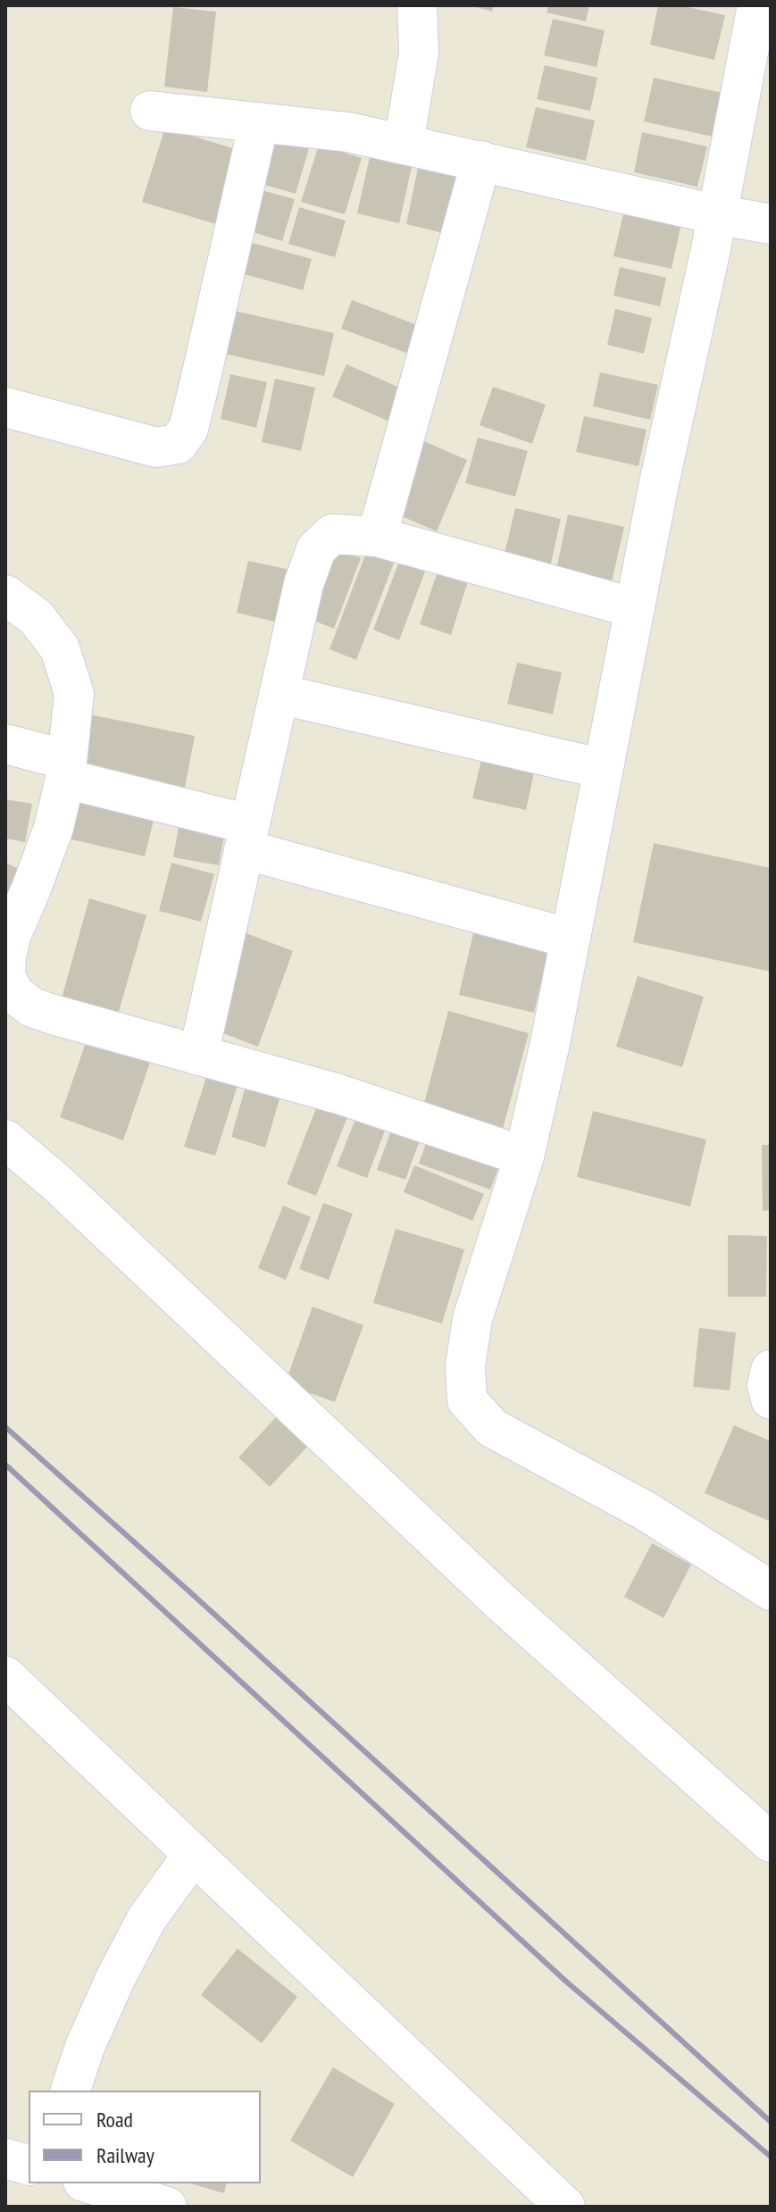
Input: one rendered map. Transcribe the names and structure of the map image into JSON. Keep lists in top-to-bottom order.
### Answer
{
  "legend": ["Road", "Railway"]
}
